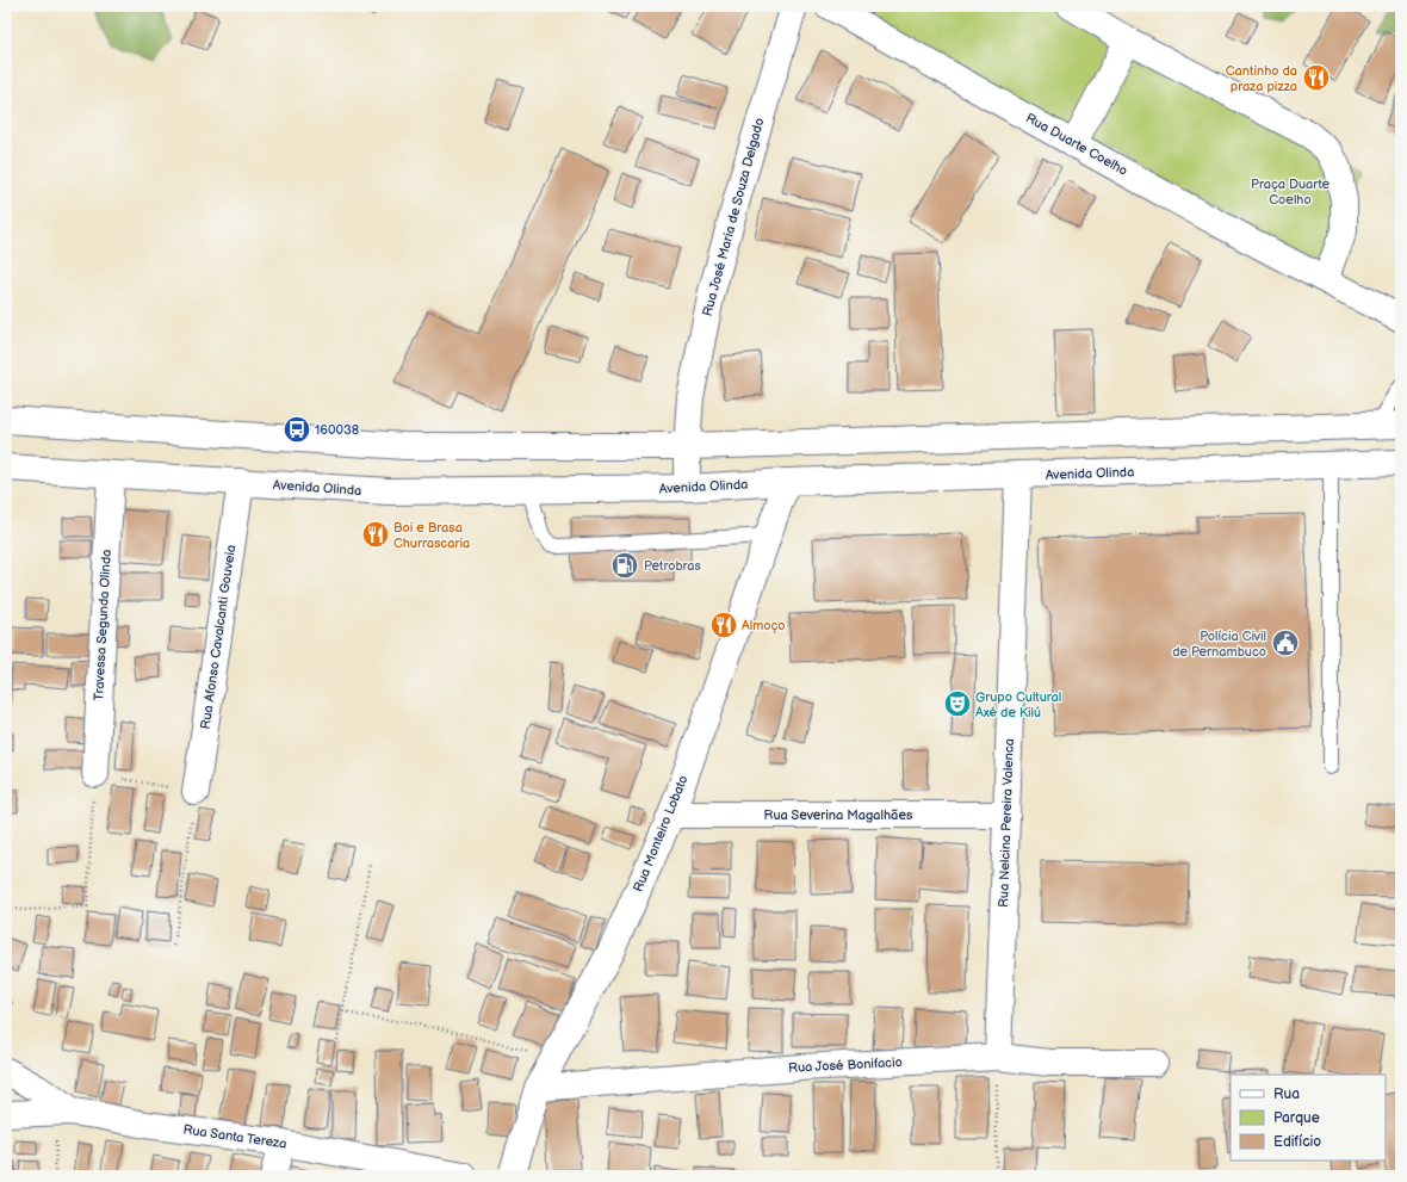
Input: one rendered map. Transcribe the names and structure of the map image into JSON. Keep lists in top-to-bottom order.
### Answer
{
  "streets": {
    "street": [
      "Rua Duarte Coelho",
      "Rua José Maria de Souza Delgado",
      "Avenida Olinda",
      "Travessa Segunda Olinda",
      "Rua Afonso Cavalcanti Gouveia",
      "Rua Severina Magalhães",
      "Rua Nelcina Pereira Valenca",
      "Rua Monteiro Lobato",
      "Rua José Bonifacio",
      "Rua Santa Tereza"
    ]
  },
  "crossings": [
    ["Rua José Maria de Souza Delgado", "Avenida Olinda"],
    ["Avenida Olinda", "Travessa Segunda Olinda"],
    ["Avenida Olinda", "Rua Afonso Cavalcanti Gouveia"],
    ["Avenida Olinda", "Rua Nelcina Pereira Valenca"],
    ["Avenida Olinda", "Rua Monteiro Lobato"],
    ["Rua Severina Magalhães", "Rua Nelcina Pereira Valenca"],
    ["Rua Severina Magalhães", "Rua Monteiro Lobato"],
    ["Rua Nelcina Pereira Valenca", "Rua José Bonifacio"],
    ["Rua Monteiro Lobato", "Rua José Bonifacio"]
  ],
  "parks": ["Praça Duarte Coelho"],
  "places": {
    "restaurant": ["Cantinho da praza pizza", "Boi e Brasa Churrascaria", "Almoço"],
    "bus stop": ["160038"],
    "fuel station": ["Petrobras"],
    "public building": ["Polícia Civil de Pernambuco"],
    "theatre": ["Grupo Cultural Axé de Kilú"]
  },
  "legend": ["Rua", "Parque", "Edifício"]
}
